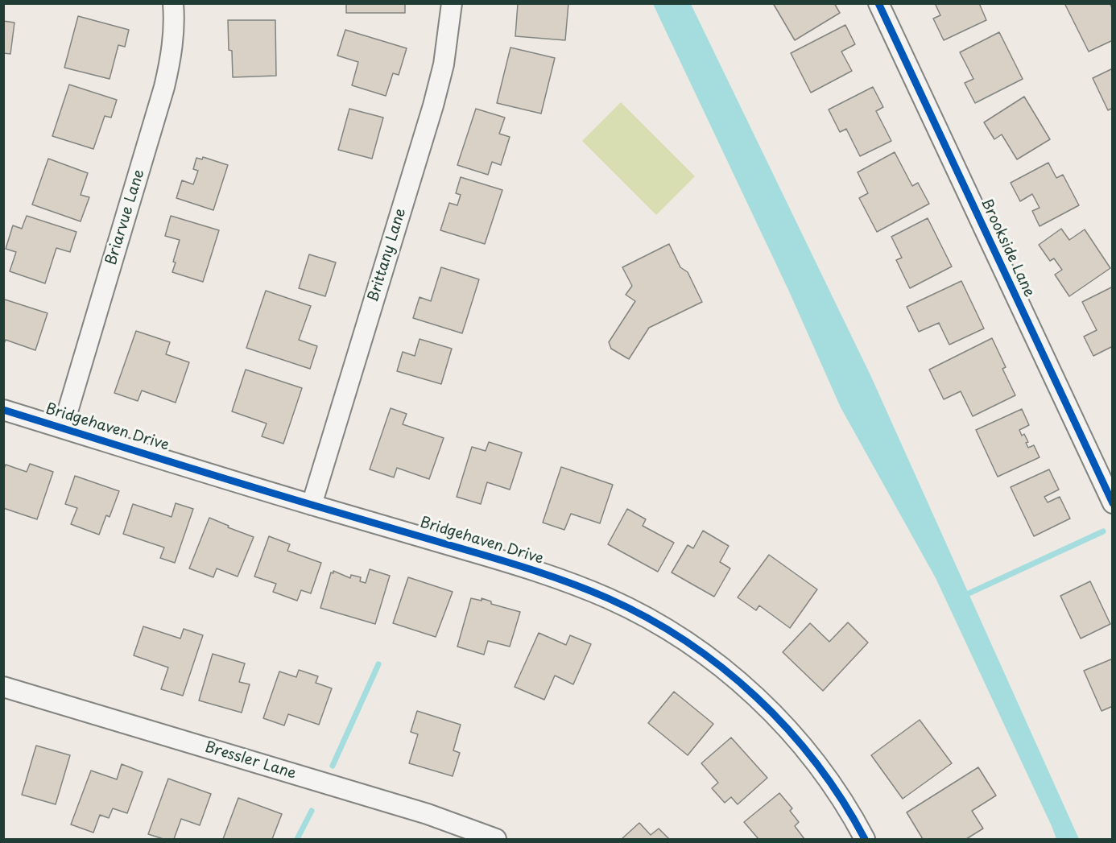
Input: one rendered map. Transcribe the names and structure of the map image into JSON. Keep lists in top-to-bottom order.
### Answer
{
  "streets": {
    "street": [
      "Briarvue Lane",
      "Brookside Lane",
      "Brittany Lane",
      "Bridgehaven Drive",
      "Bressler Lane"
    ]
  },
  "crossings": [
    ["Briarvue Lane", "Bridgehaven Drive"],
    ["Brittany Lane", "Bridgehaven Drive"]
  ]
}
